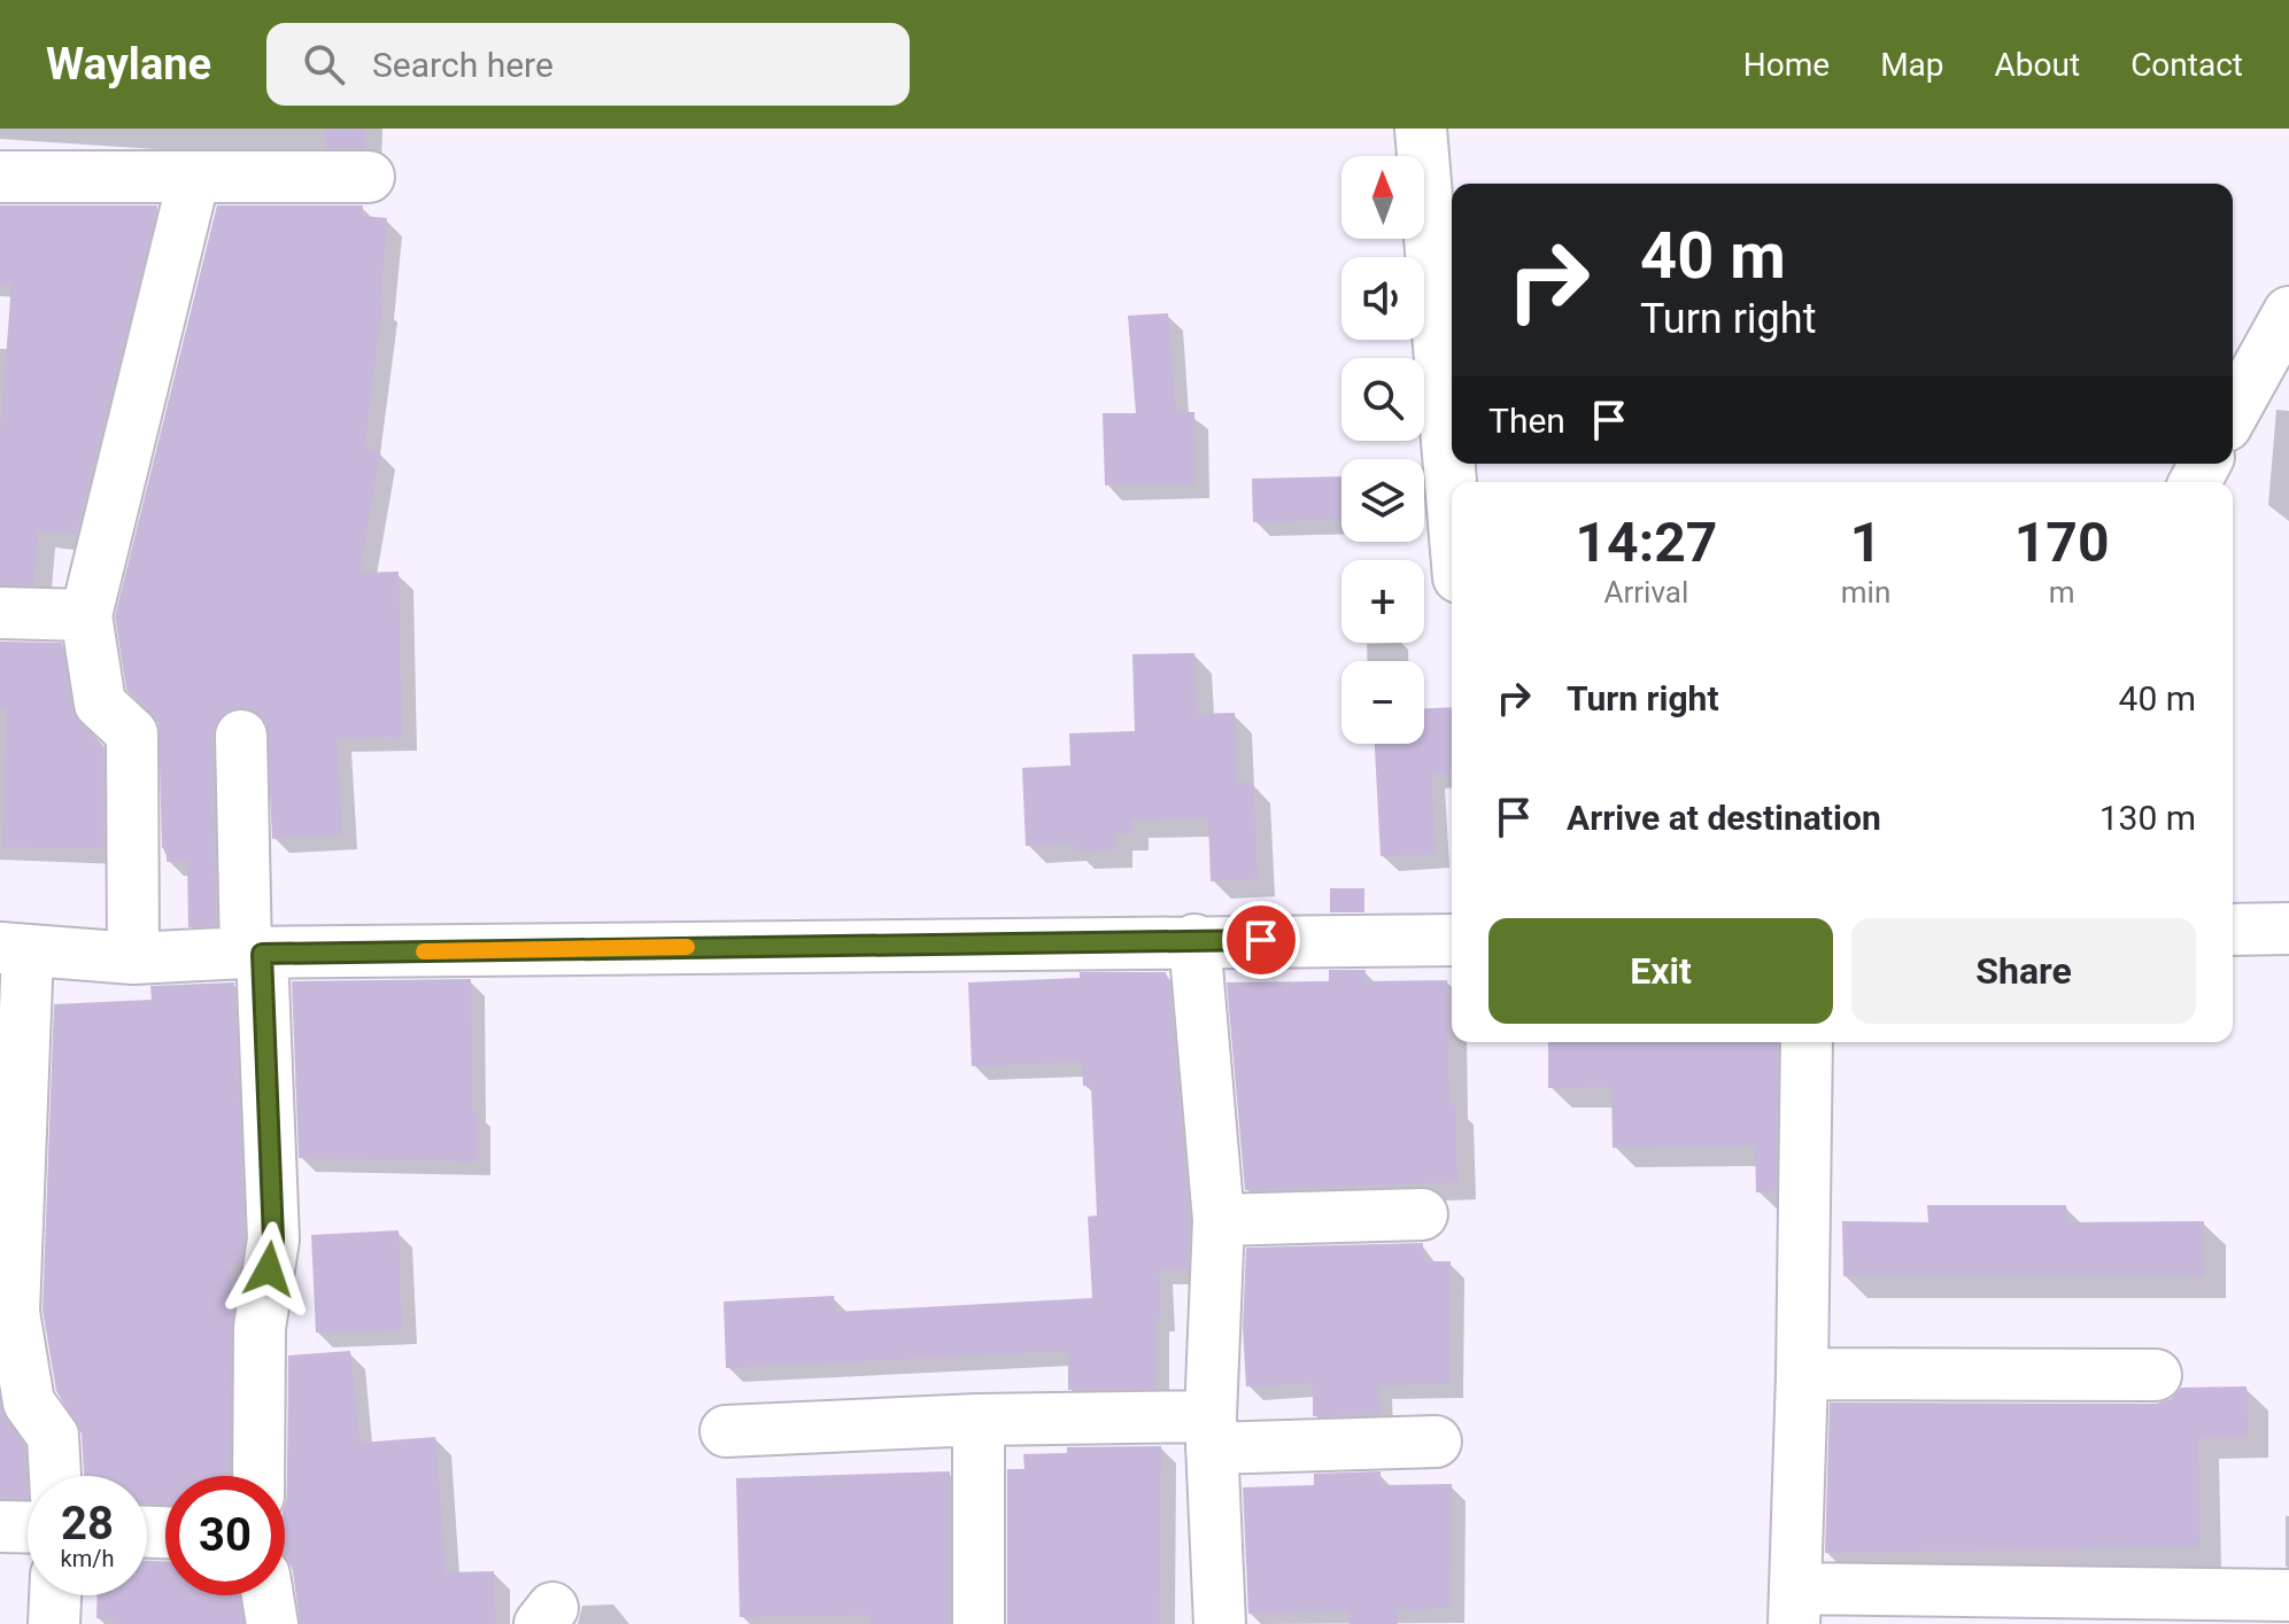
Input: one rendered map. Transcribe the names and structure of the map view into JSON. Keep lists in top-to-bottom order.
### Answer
{
  "north": "top",
  "page": {
    "header": "Waylane",
    "search": "Search here",
    "nav": [
      "Home",
      "Map",
      "About",
      "Contact"
    ],
    "map_buttons": ["+", "−"],
    "turn": ["40 m", "Turn right"],
    "then": "Then",
    "eta": [
      "14:27",
      "Arrival",
      "1",
      "min",
      "170",
      "m"
    ],
    "list": [
      {
        "name": "Turn right",
        "value": "40 m"
      },
      {
        "name": "Arrive at destination",
        "value": "130 m"
      }
    ],
    "buttons": ["Exit", "Share"],
    "speed": "28 km/h",
    "limit": "30"
  }
}
